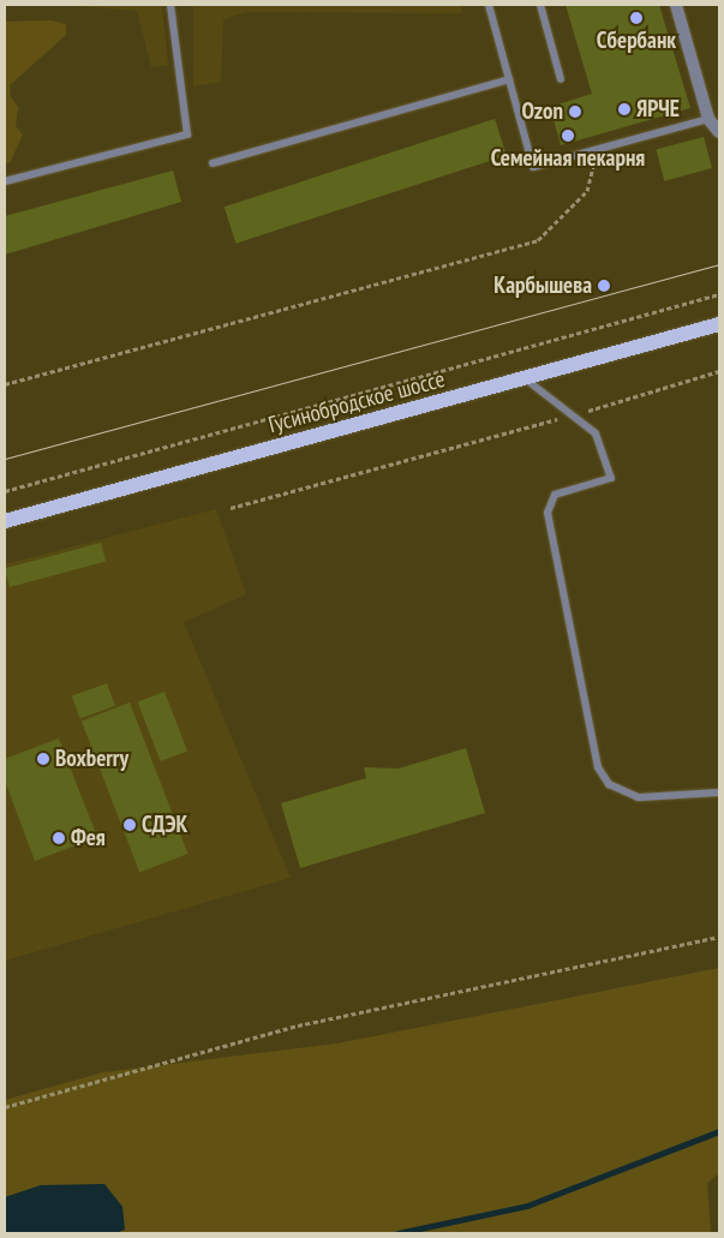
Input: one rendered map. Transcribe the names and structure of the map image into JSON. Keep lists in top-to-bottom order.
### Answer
{
  "streets": {
    "main road": ["Гусинобродское шоссе"]
  },
  "places": [
    "Сбербанк",
    "ЯРЧЕ",
    "Ozon",
    "Семейная пекарня",
    "Карбышева",
    "Boxberry",
    "СДЭК",
    "Фея"
  ]
}
